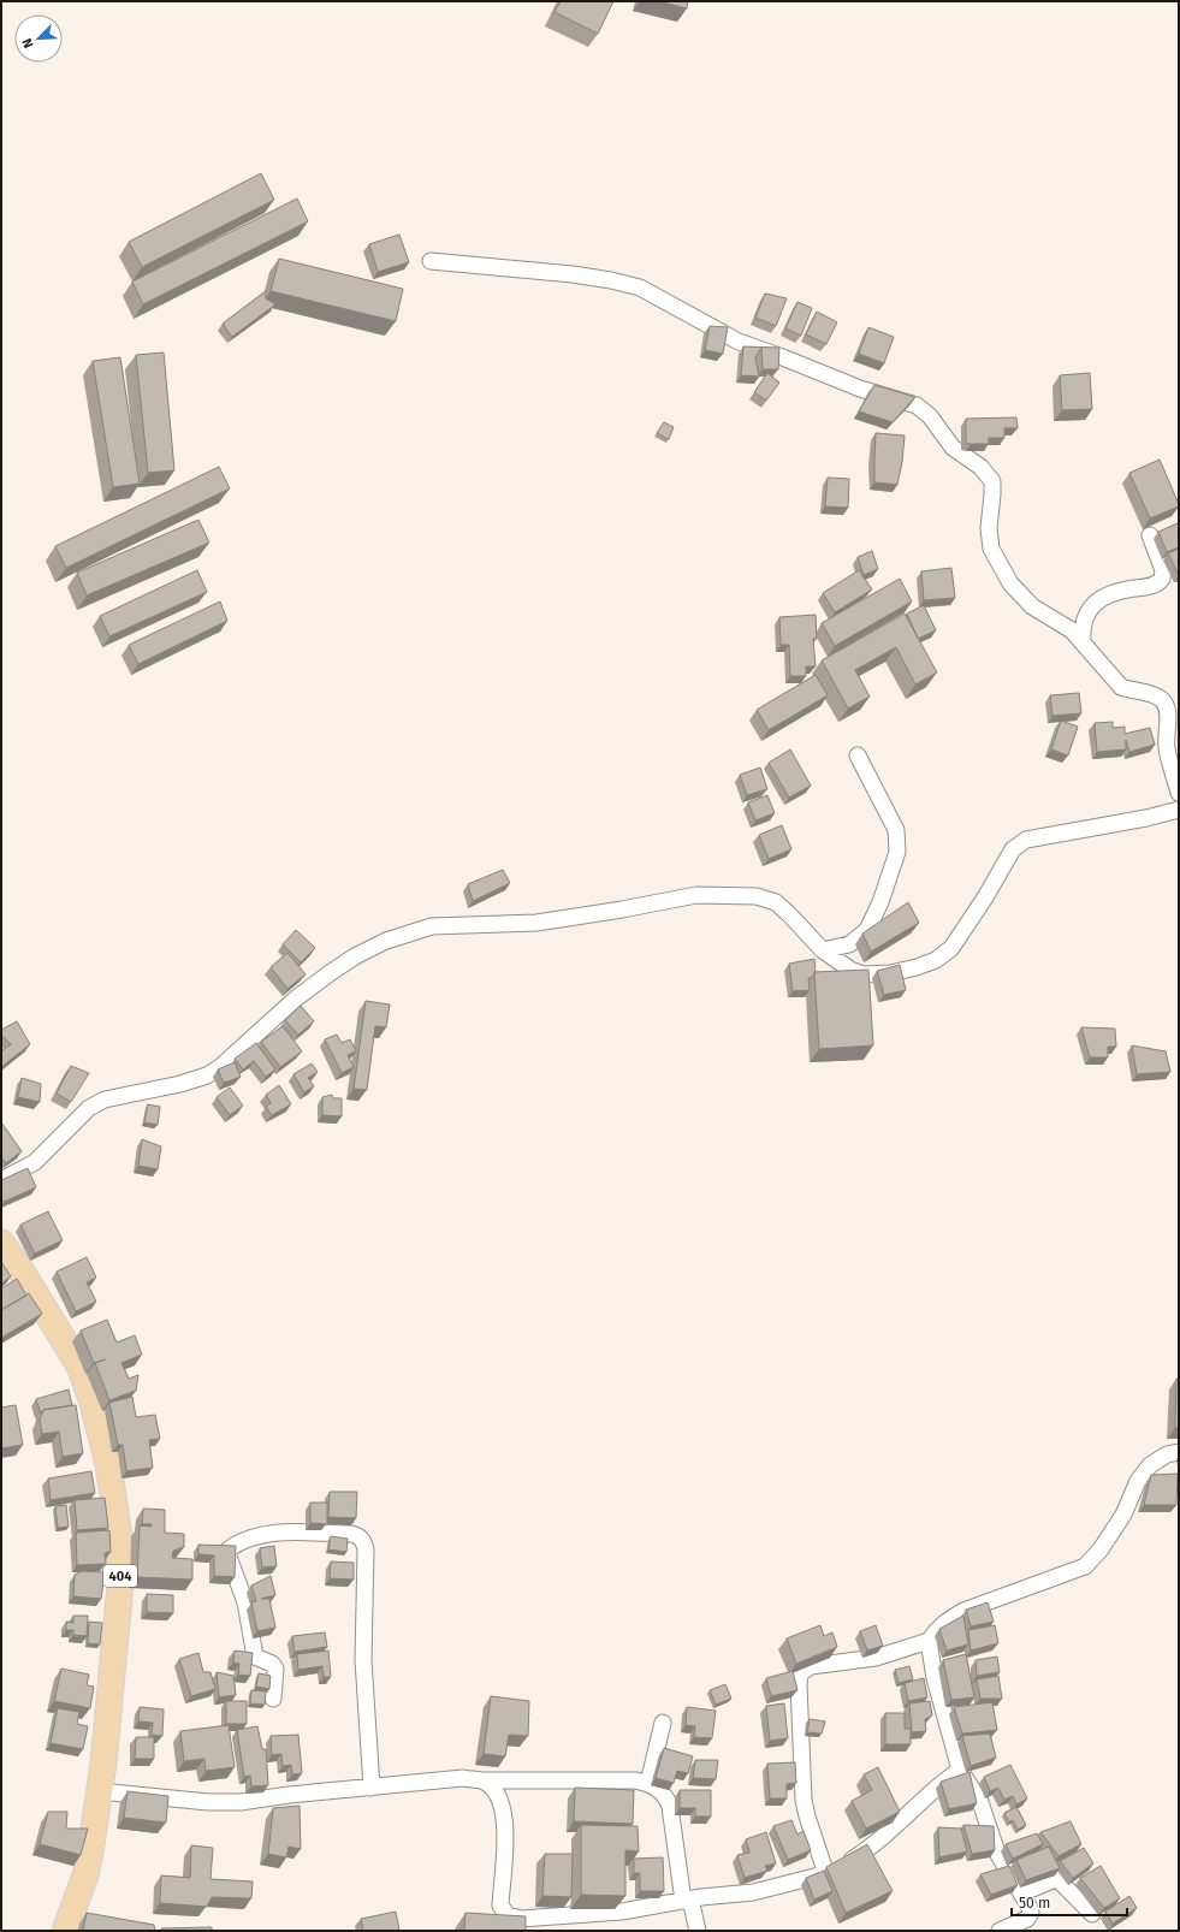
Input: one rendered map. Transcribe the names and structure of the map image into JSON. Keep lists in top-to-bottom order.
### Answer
{
  "streets": {
    "main road": ["404"]
  },
  "scale_bar": "50 m",
  "north": "bottom left"
}
